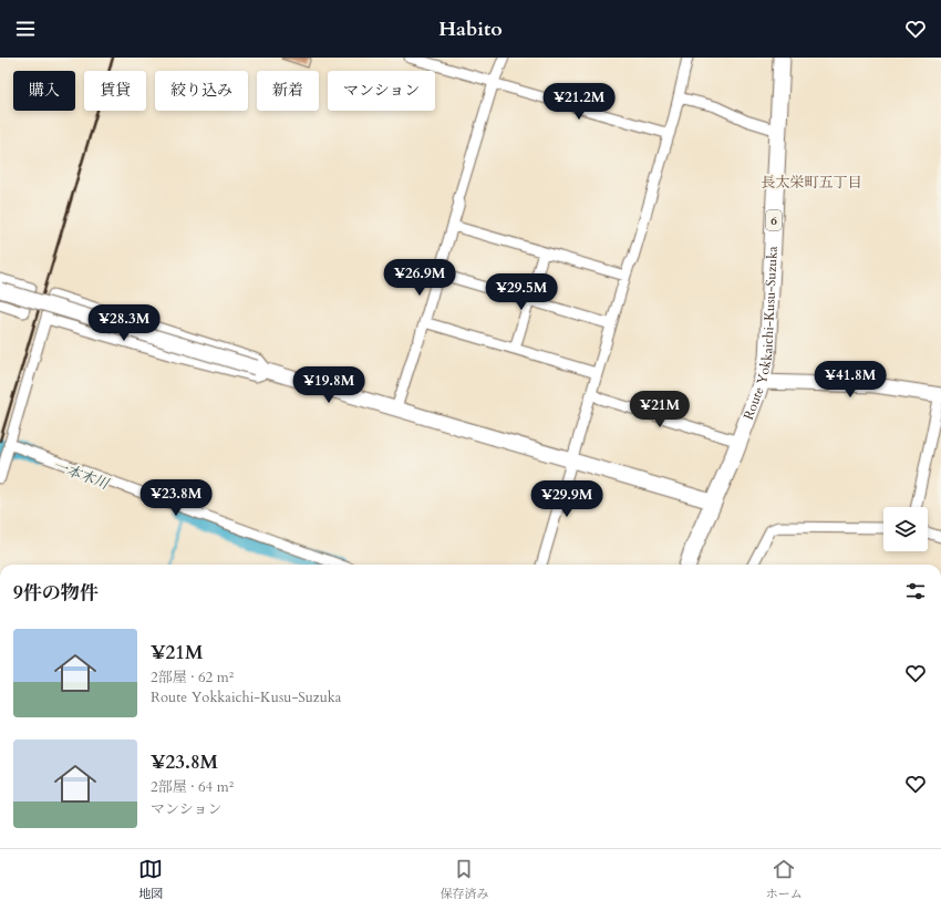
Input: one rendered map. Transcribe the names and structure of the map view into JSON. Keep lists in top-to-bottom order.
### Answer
{
  "streets": {
    "main road": ["6", "Route Yokkaichi-Kusu-Suzuka"]
  },
  "districts": ["長太栄町五丁目"],
  "water": ["一本木川"],
  "page": {
    "header": "Habito",
    "chip": [
      "購入",
      "賃貸",
      "絞り込み",
      "新着",
      "マンション"
    ],
    "price": [
      "¥21.2M",
      "¥26.9M",
      "¥29.5M",
      "¥28.3M",
      "¥41.8M",
      "¥19.8M",
      "¥21M",
      "¥23.8M",
      "¥29.9M"
    ],
    "heading": "9件の物件",
    "list": [
      {
        "name": "¥21M",
        "note": "2部屋 · 62 m² · Route Yokkaichi-Kusu-Suzuka"
      },
      {
        "name": "¥23.8M",
        "note": "2部屋 · 64 m² · マンション"
      }
    ],
    "tabs": ["地図", "保存済み", "ホーム"]
  }
}
